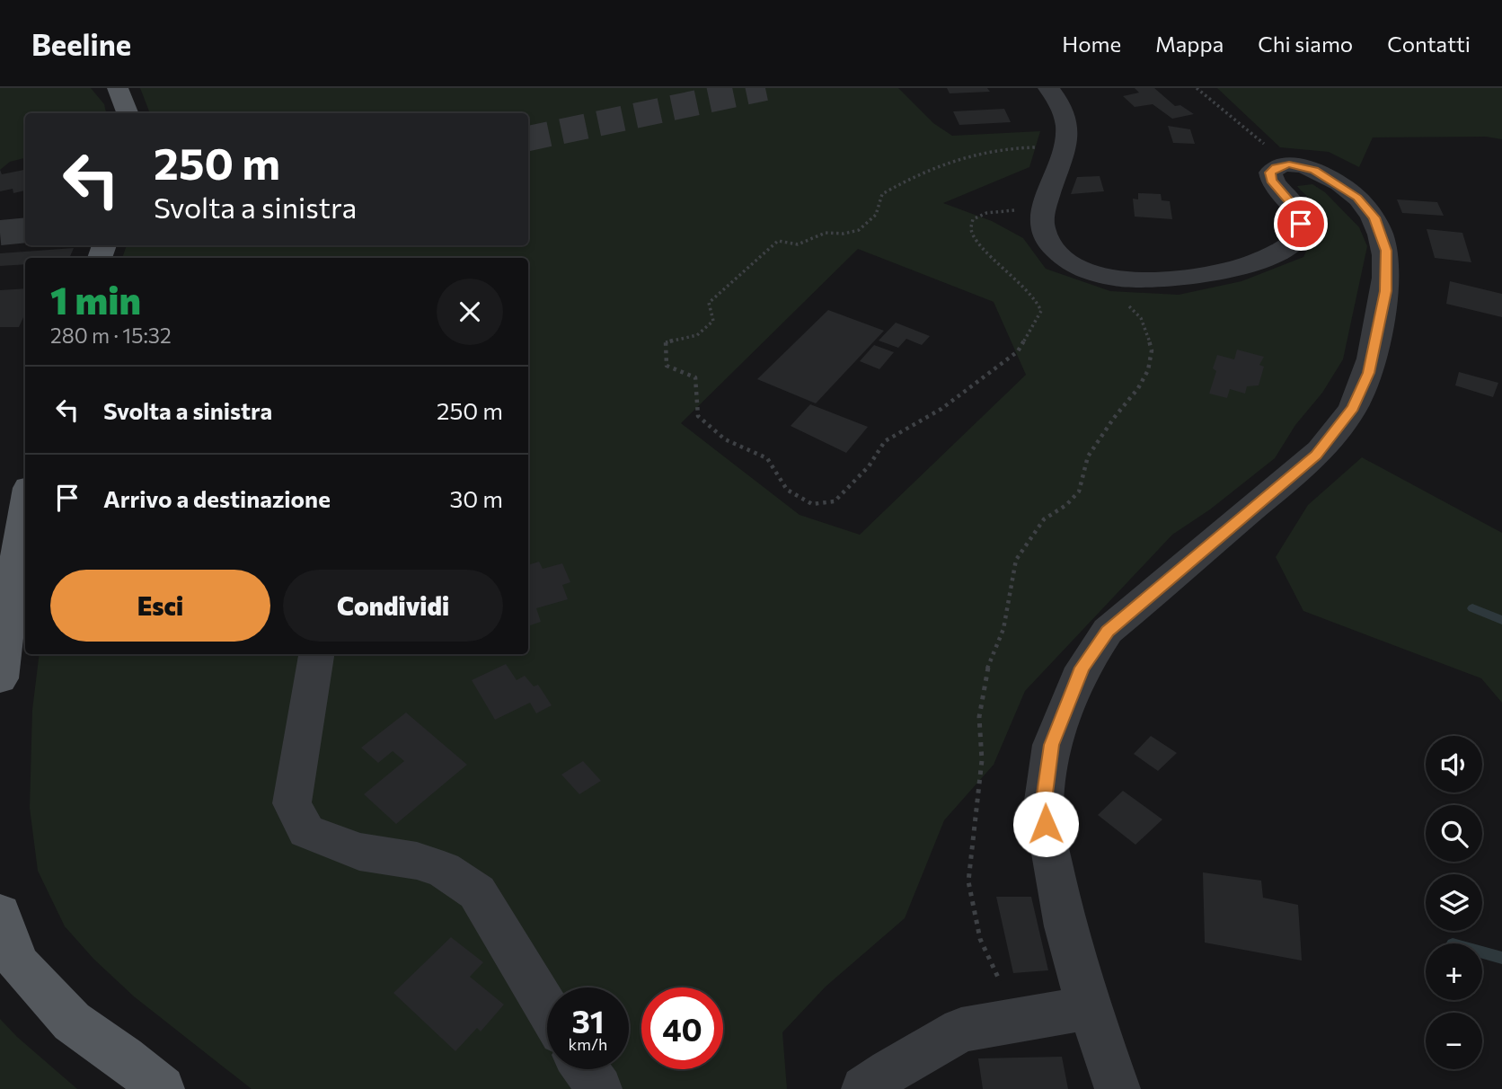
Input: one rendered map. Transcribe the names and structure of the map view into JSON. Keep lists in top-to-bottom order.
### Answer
{
  "page": {
    "header": "Beeline",
    "nav": [
      "Home",
      "Mappa",
      "Chi siamo",
      "Contatti"
    ],
    "turn": ["250 m", "Svolta a sinistra"],
    "heading": ["1 min", "280 m · 15:32"],
    "list": [
      {
        "name": "Svolta a sinistra",
        "value": "250 m"
      },
      {
        "name": "Arrivo a destinazione",
        "value": "30 m"
      }
    ],
    "buttons": ["Esci", "Condividi"],
    "map_buttons": ["+", "−"],
    "speed": "31 km/h",
    "limit": "40"
  }
}
